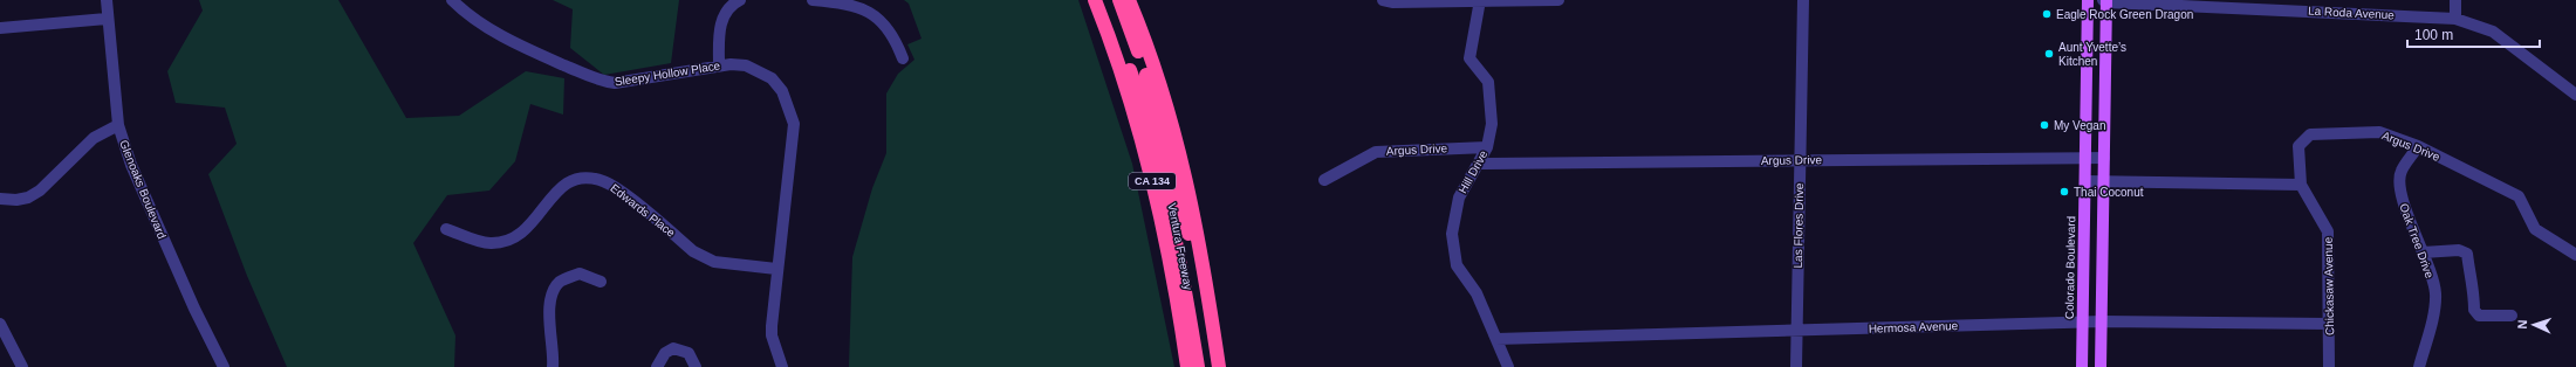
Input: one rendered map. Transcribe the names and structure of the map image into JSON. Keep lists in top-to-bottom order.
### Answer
{
  "streets": {
    "highway": ["CA 134", "Ventura Freeway"],
    "main road": ["Colorado Boulevard"],
    "street": [
      "La Roda Avenue",
      "Sleepy Hollow Place",
      "Argus Drive",
      "Hill Drive",
      "Glenoaks Boulevard",
      "Edwards Place",
      "Las Flores Drive",
      "Oak Tree Drive",
      "Chickasaw Avenue",
      "Hermosa Avenue"
    ]
  },
  "crossings": [
    ["Sleepy Hollow Place", "Edwards Place"],
    ["Argus Drive", "Hill Drive"],
    ["Argus Drive", "Las Flores Drive"],
    ["Argus Drive", "Oak Tree Drive"],
    ["Argus Drive", "Colorado Boulevard"],
    ["Argus Drive", "Chickasaw Avenue"],
    ["Hill Drive", "Hermosa Avenue"],
    ["Las Flores Drive", "Hermosa Avenue"],
    ["Colorado Boulevard", "Hermosa Avenue"],
    ["Chickasaw Avenue", "Hermosa Avenue"]
  ],
  "places": [
    "Eagle Rock Green Dragon",
    "Aunt Yvette’s Kitchen",
    "My Vegan",
    "Thai Coconut"
  ],
  "scale_bar": "100 m",
  "north": "left"
}
